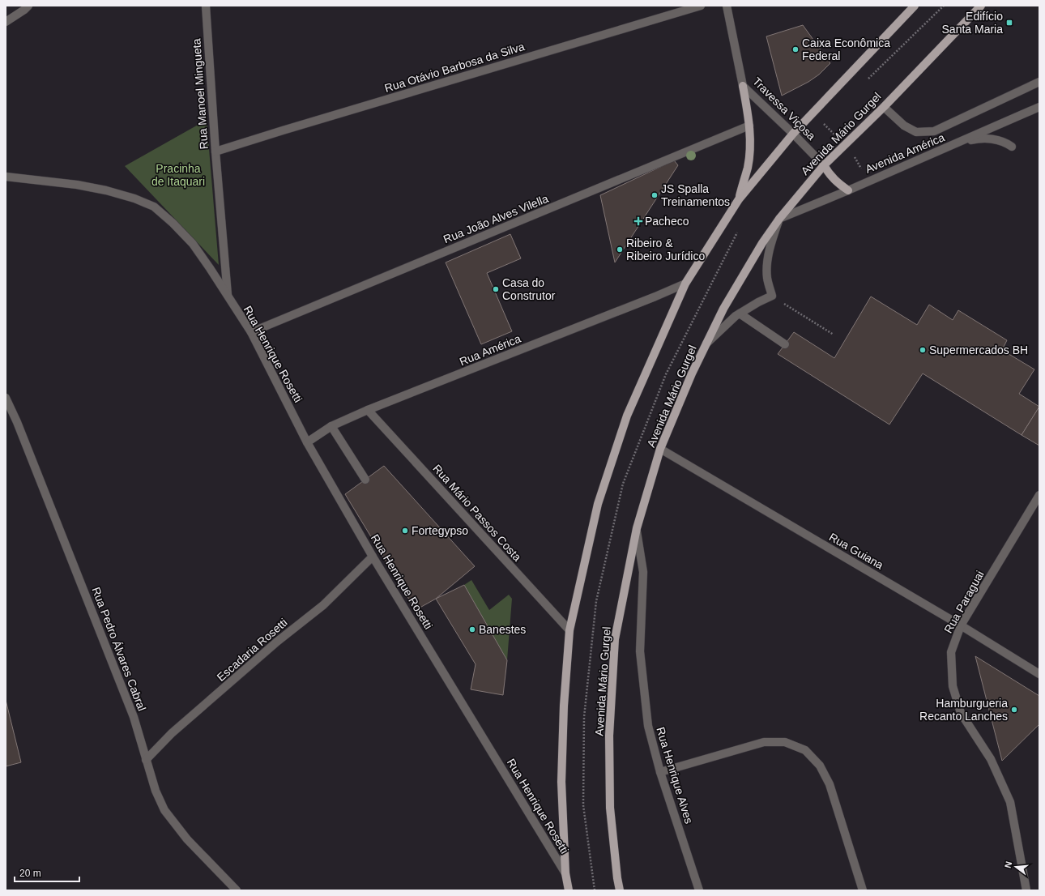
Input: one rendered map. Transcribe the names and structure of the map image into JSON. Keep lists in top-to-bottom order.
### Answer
{
  "streets": {
    "main road": ["Avenida Mário Gurgel"],
    "street": [
      "Rua Otávio Barbosa da Silva",
      "Rua Manoel Mingueta",
      "Travessa Viçosa",
      "Avenida América",
      "Rua João Alves Vilella",
      "Rua América",
      "Rua Henrique Rosetti",
      "Rua Mário Passos Costa",
      "Rua Guiana",
      "Rua Paraguai",
      "Rua Pedro Álvares Cabral",
      "Escadaria Rosetti",
      "Rua Henrique Alves"
    ]
  },
  "crossings": [
    ["Rua Otávio Barbosa da Silva", "Rua Manoel Mingueta"],
    ["Rua Manoel Mingueta", "Rua Henrique Rosetti"],
    ["Travessa Viçosa", "Avenida Mário Gurgel"],
    ["Avenida Mário Gurgel", "Avenida América"],
    ["Avenida Mário Gurgel", "Rua Guiana"],
    ["Avenida Mário Gurgel", "Rua Henrique Alves"],
    ["Rua João Alves Vilella", "Rua Henrique Rosetti"],
    ["Rua América", "Rua Henrique Rosetti"],
    ["Rua América", "Rua Mário Passos Costa"],
    ["Rua Henrique Rosetti", "Escadaria Rosetti"],
    ["Rua Guiana", "Rua Paraguai"],
    ["Rua Pedro Álvares Cabral", "Escadaria Rosetti"]
  ],
  "parks": ["Pracinha de Itaquari"],
  "places": {
    "transit": ["Edifício Santa Maria"],
    "other": [
      "Caixa Econômica Federal",
      "JS Spalla Treinamentos",
      "Ribeiro & Ribeiro Jurídico",
      "Casa do Construtor",
      "Supermercados BH",
      "Fortegypso",
      "Banestes",
      "Hamburgueria Recanto Lanches"
    ],
    "health": ["Pacheco"]
  },
  "scale_bar": "20 m",
  "north": "left"
}
